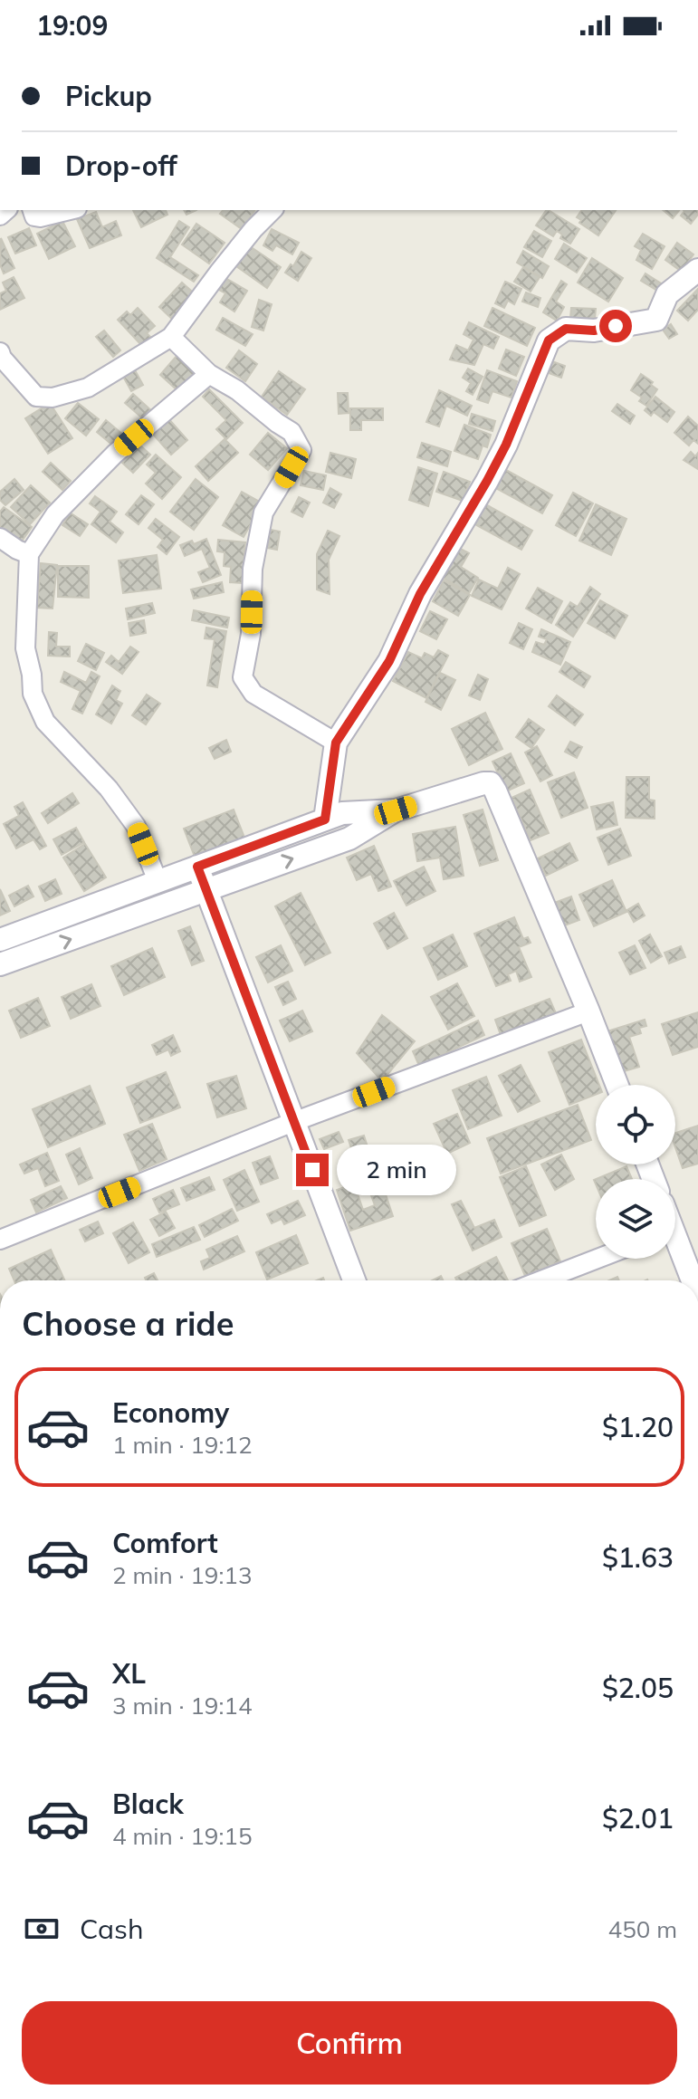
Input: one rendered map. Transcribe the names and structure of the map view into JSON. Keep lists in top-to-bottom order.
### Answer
{
  "page": {
    "status": "19:09",
    "banner": ["Pickup", "Drop-off"],
    "bubble": "2 min",
    "heading": "Choose a ride",
    "list": [
      {
        "name": "Economy",
        "note": "1 min · 19:12",
        "value": "$1.20"
      },
      {
        "name": "Comfort",
        "note": "2 min · 19:13",
        "value": "$1.63"
      },
      {
        "name": "XL",
        "note": "3 min · 19:14",
        "value": "$2.05"
      },
      {
        "name": "Black",
        "note": "4 min · 19:15",
        "value": "$2.01"
      }
    ],
    "pay": ["Cash", "450 m"],
    "buttons": "Confirm"
  }
}
